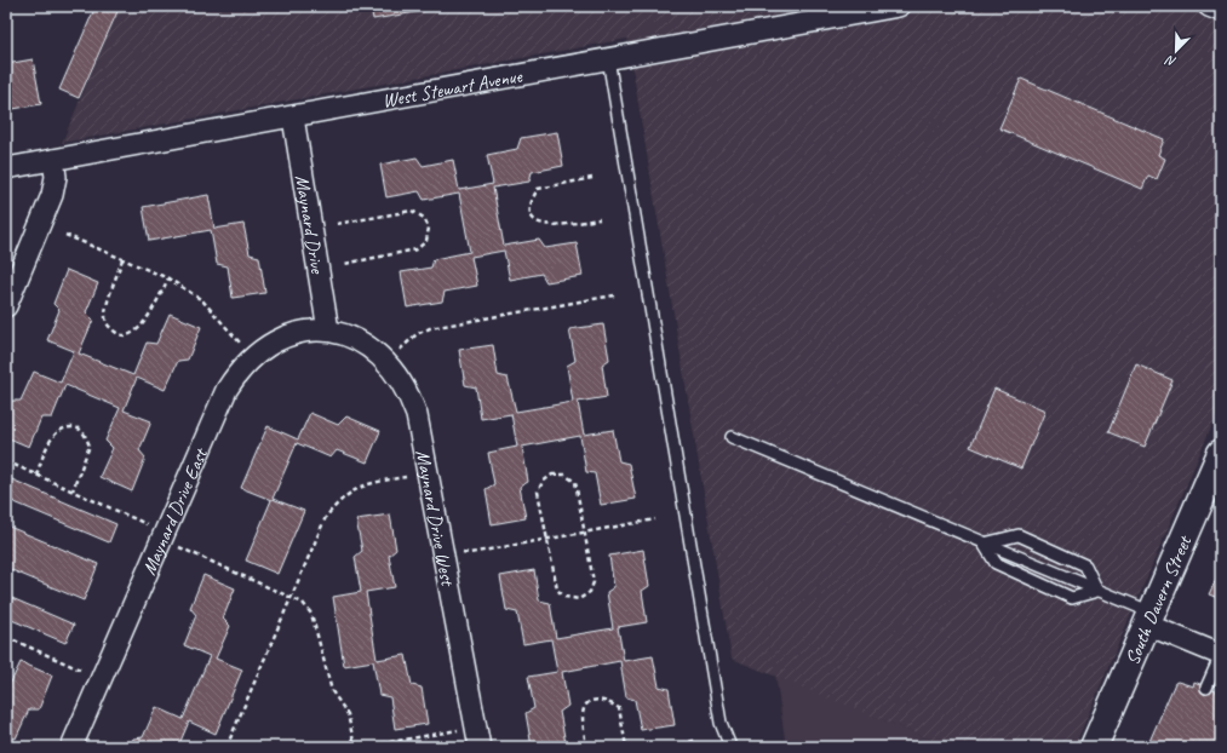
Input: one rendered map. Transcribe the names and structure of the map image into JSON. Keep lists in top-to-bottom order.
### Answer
{
  "streets": {
    "street": [
      "West Stewart Avenue",
      "Maynard Drive",
      "Maynard Drive East",
      "Maynard Drive West",
      "South Davern Street"
    ]
  },
  "crossings": [
    ["West Stewart Avenue", "Maynard Drive"],
    ["Maynard Drive", "Maynard Drive East"],
    ["Maynard Drive", "Maynard Drive West"],
    ["Maynard Drive East", "Maynard Drive West"]
  ],
  "north": "bottom left"
}
